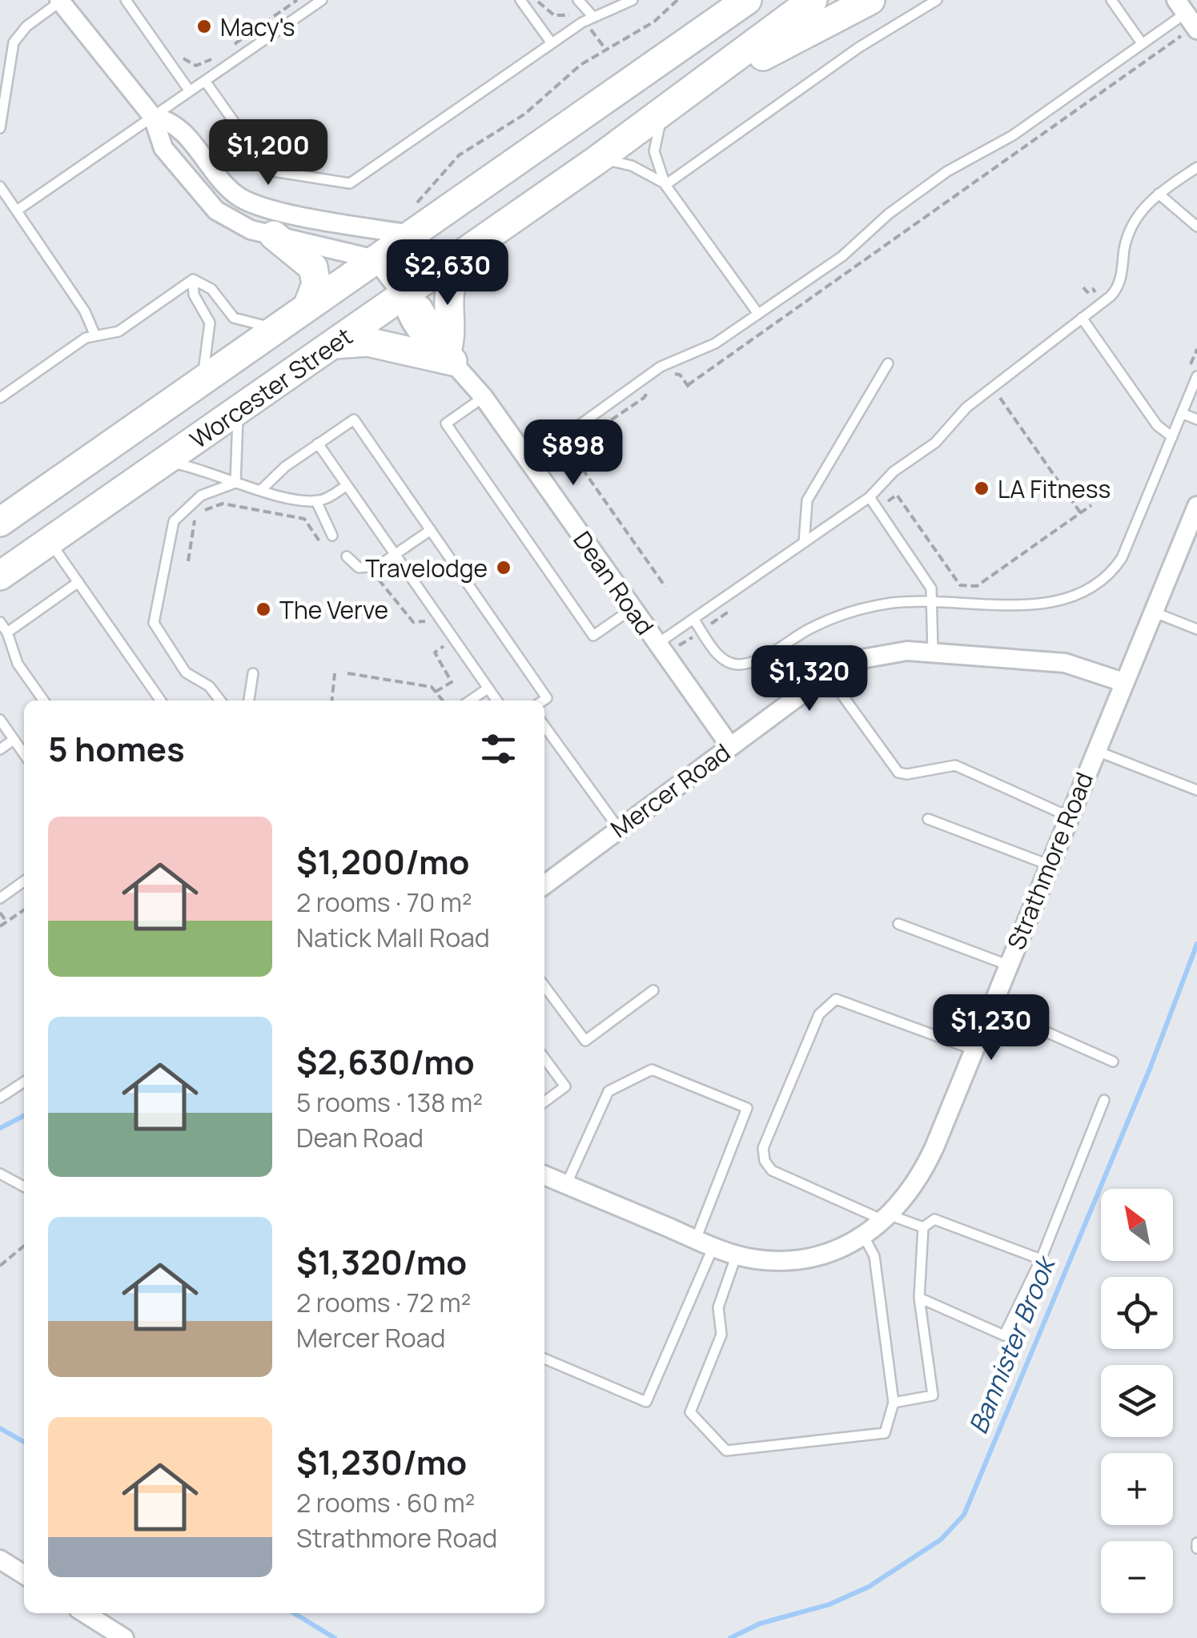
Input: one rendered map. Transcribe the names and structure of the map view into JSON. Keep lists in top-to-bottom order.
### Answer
{
  "streets": {
    "highway": ["Worcester Street"],
    "street": ["Dean Road", "Mercer Road", "Strathmore Road"]
  },
  "crossings": [
    ["Worcester Street", "Dean Road"],
    ["Dean Road", "Mercer Road"],
    ["Mercer Road", "Strathmore Road"]
  ],
  "water": ["Bannister Brook"],
  "places": [
    "Macy's",
    "LA Fitness",
    "Travelodge",
    "The Verve"
  ],
  "north": "top left",
  "page": {
    "price": [
      "$1,200",
      "$2,630",
      "$898",
      "$1,320",
      "$1,230"
    ],
    "heading": "5 homes",
    "list": [
      {
        "name": "$1,200/mo",
        "note": "2 rooms · 70 m² · Natick Mall Road"
      },
      {
        "name": "$2,630/mo",
        "note": "5 rooms · 138 m² · Dean Road"
      },
      {
        "name": "$1,320/mo",
        "note": "2 rooms · 72 m² · Mercer Road"
      },
      {
        "name": "$1,230/mo",
        "note": "2 rooms · 60 m² · Strathmore Road"
      }
    ],
    "map_buttons": ["+", "−"]
  }
}
